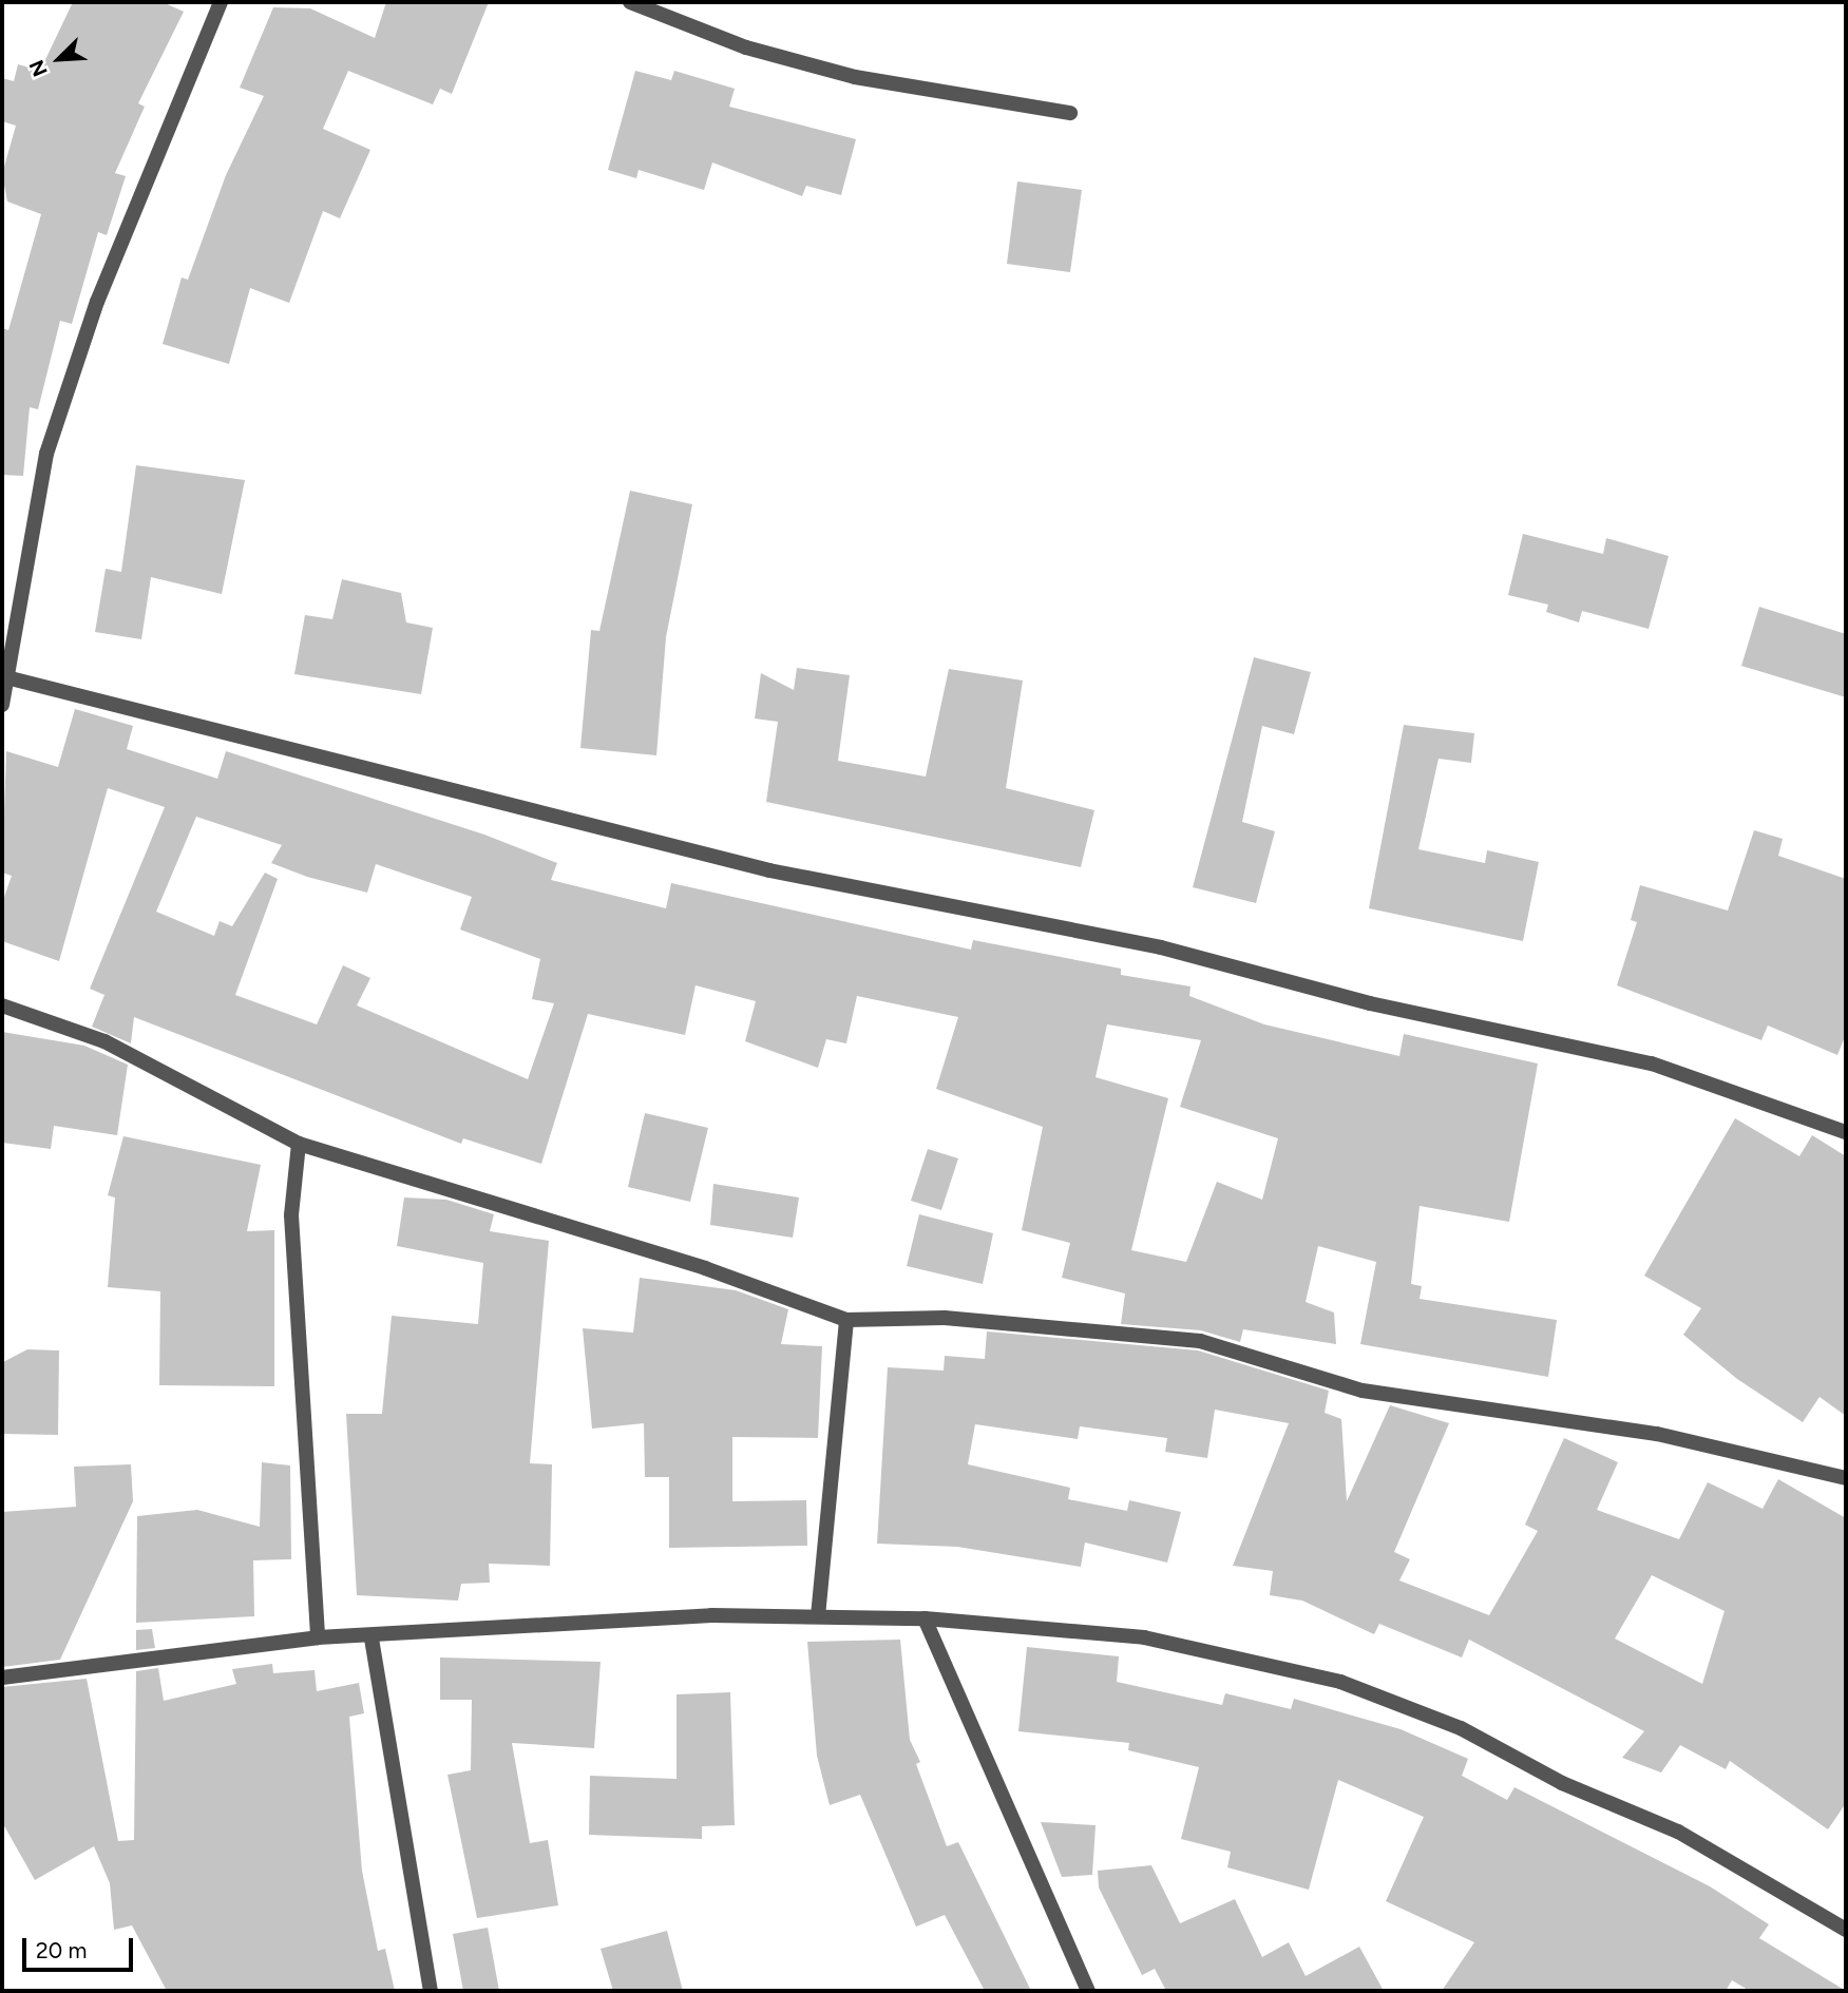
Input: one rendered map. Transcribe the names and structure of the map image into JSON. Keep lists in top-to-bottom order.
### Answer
{
  "scale_bar": "20 m",
  "north": "bottom left"
}
